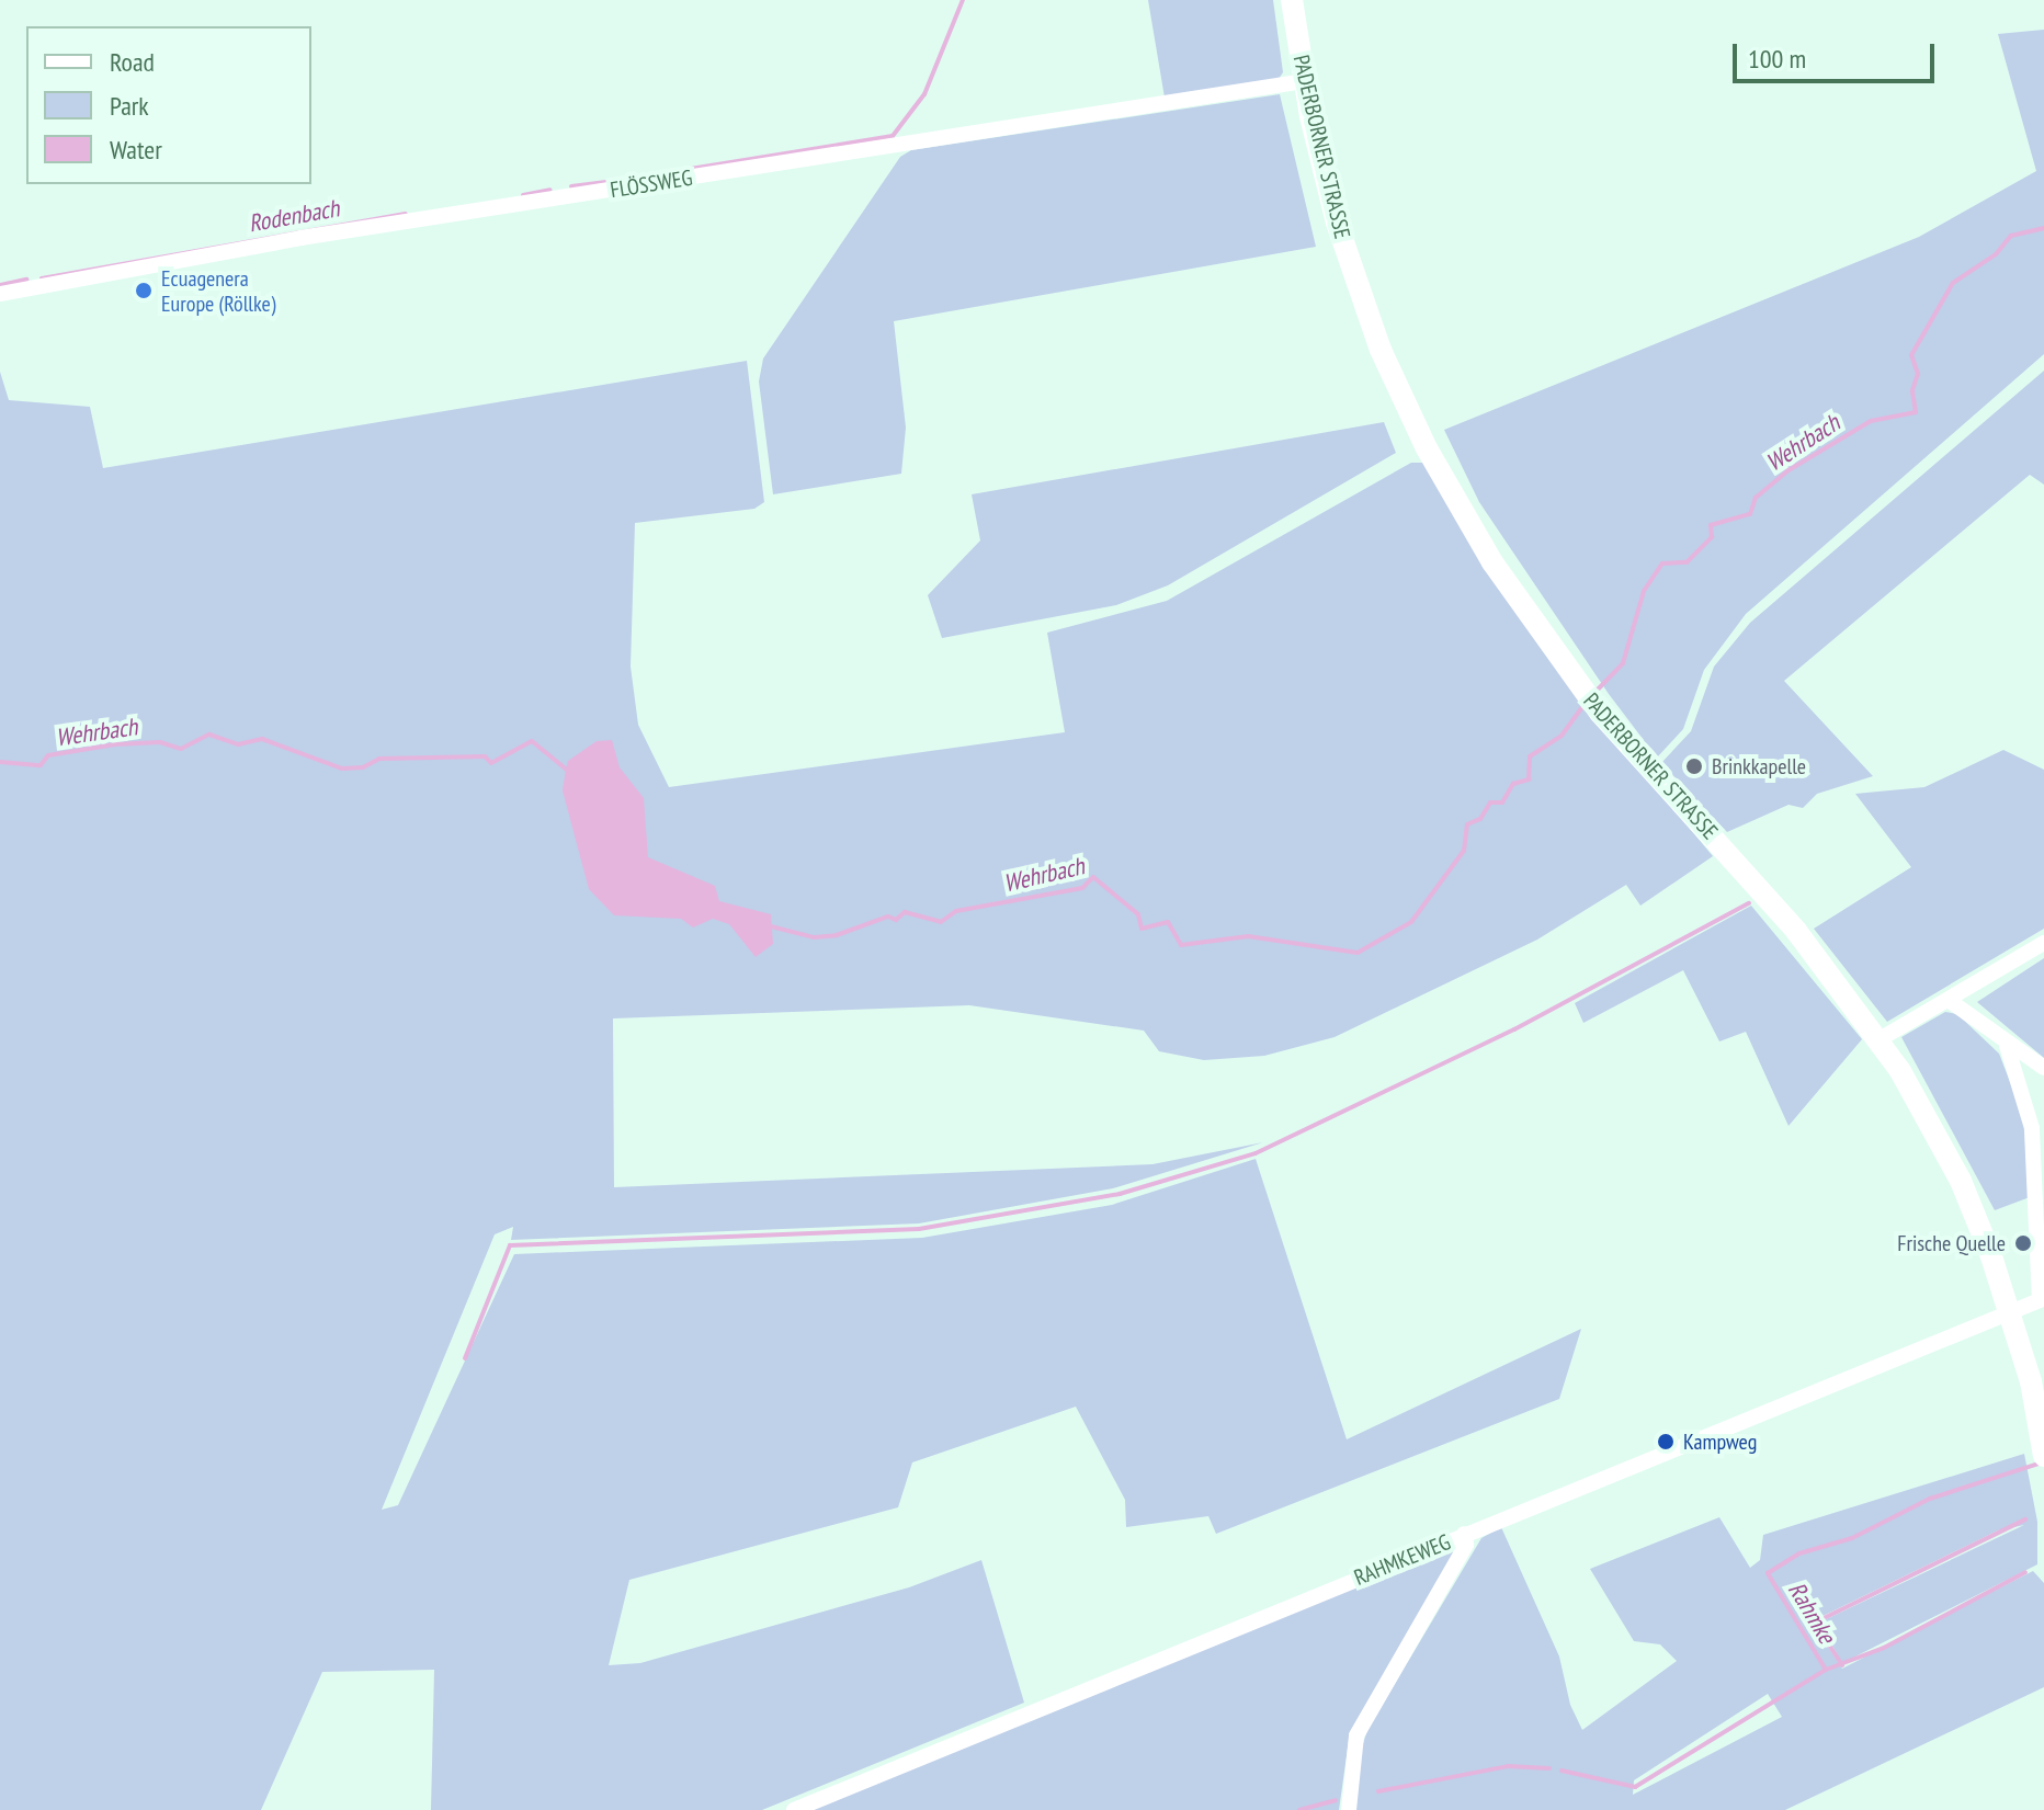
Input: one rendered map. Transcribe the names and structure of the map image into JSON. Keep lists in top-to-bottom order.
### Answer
{
  "streets": {
    "main road": ["PADERBORNER STRASSE"],
    "street": ["FLÖSSWEG", "RAHMKEWEG"]
  },
  "crossings": [
    ["PADERBORNER STRASSE", "FLÖSSWEG"],
    ["PADERBORNER STRASSE", "RAHMKEWEG"]
  ],
  "water": ["Rodenbach", "Wehrbach", "Rahmke"],
  "places": [
    "Ecuagenera Europe (Röllke)",
    "Brinkkapelle",
    "Frische Quelle",
    "Kampweg"
  ],
  "legend": ["Road", "Park", "Water"],
  "scale_bar": "100 m"
}
